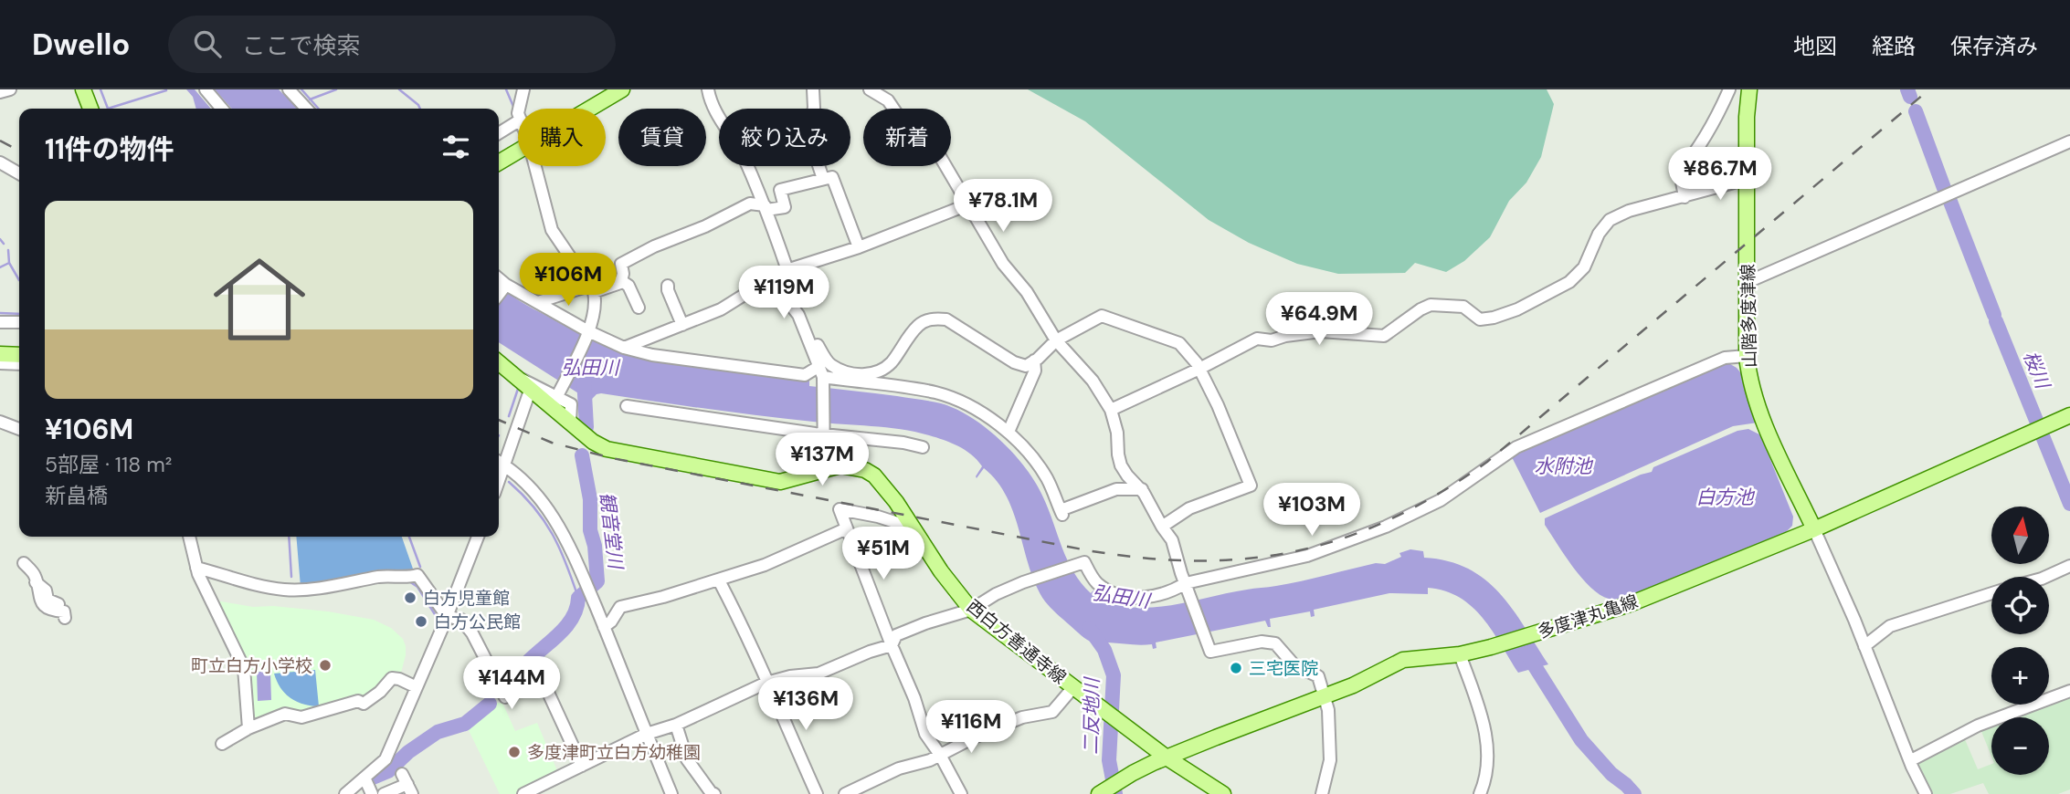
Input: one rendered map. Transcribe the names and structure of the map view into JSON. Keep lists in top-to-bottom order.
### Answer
{
  "streets": {
    "main road": ["山階多度津線", "多度津丸亀線", "西白方善通寺線"]
  },
  "crossings": [
    ["山階多度津線", "多度津丸亀線"],
    ["多度津丸亀線", "西白方善通寺線"]
  ],
  "water": [
    "弘田川",
    "桜川",
    "水附池",
    "白方池",
    "観音堂川",
    "二反地川"
  ],
  "places": [
    "白方児童館",
    "白方公民館",
    "町立白方小学校",
    "三宅医院",
    "多度津町立白方幼稚園"
  ],
  "north": "top",
  "page": {
    "header": "Dwello",
    "search": "ここで検索",
    "nav": ["地図", "経路", "保存済み"],
    "chip": [
      "購入",
      "賃貸",
      "絞り込み",
      "新着"
    ],
    "heading": "11件の物件",
    "price": [
      "¥86.7M",
      "¥78.1M",
      "¥106M",
      "¥119M",
      "¥64.9M",
      "¥137M",
      "¥103M",
      "¥51M",
      "¥144M",
      "¥136M",
      "¥116M"
    ],
    "list": [
      {
        "name": "¥106M",
        "note": "5部屋 · 118 m² · 新畠橋"
      }
    ],
    "map_buttons": ["+", "−"]
  }
}
